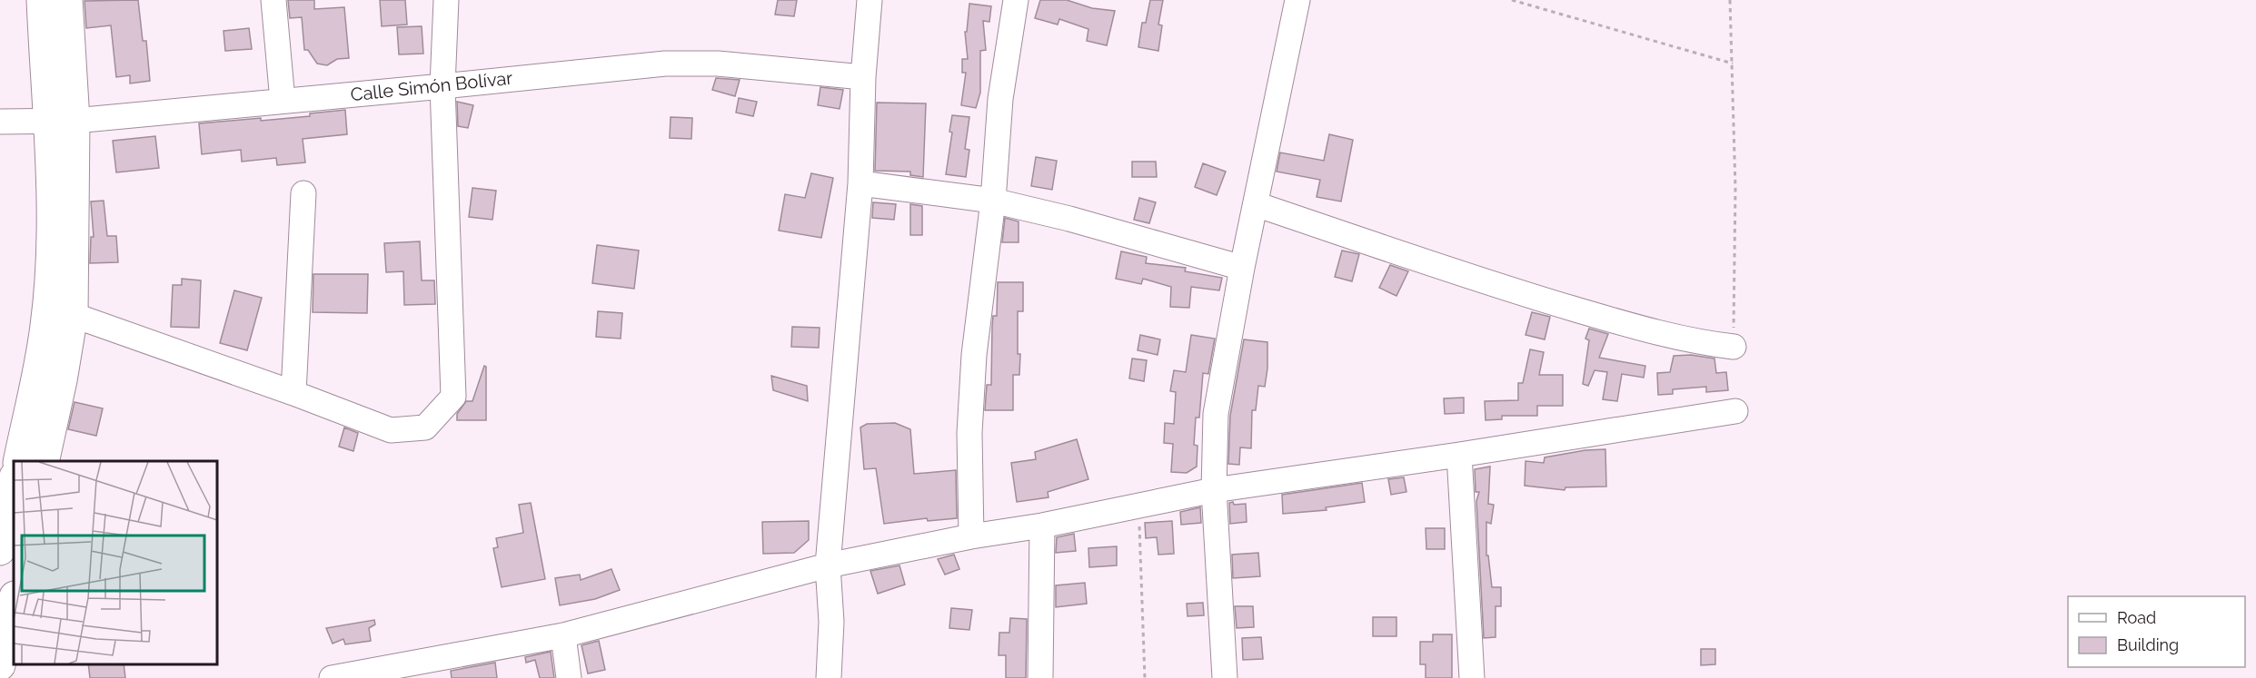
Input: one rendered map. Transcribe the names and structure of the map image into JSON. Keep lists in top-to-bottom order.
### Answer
{
  "streets": {
    "street": ["Calle Simón Bolívar"]
  },
  "legend": ["Road", "Building"]
}
